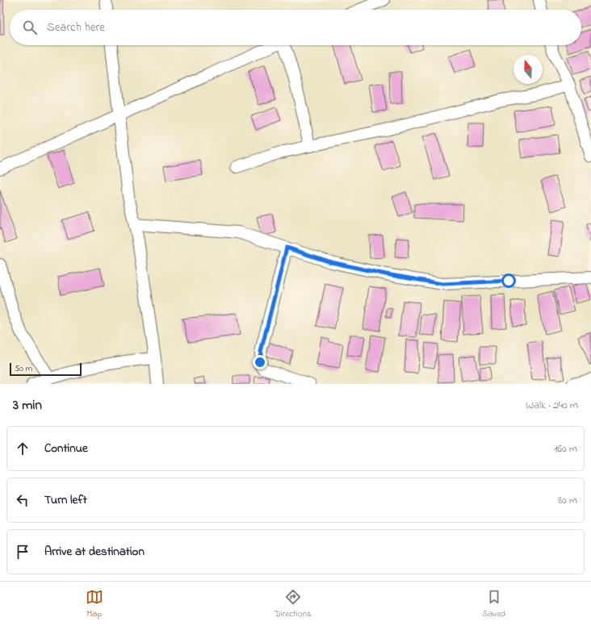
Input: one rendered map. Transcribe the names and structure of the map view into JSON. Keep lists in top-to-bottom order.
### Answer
{
  "scale_bar": "50 m",
  "north": "top",
  "page": {
    "search": "Search here",
    "scale": "50 m",
    "heading": ["3 min", "Walk · 240 m"],
    "list": [
      ["Continue", "160 m"],
      ["Turn left", "80 m"],
      "Arrive at destination"
    ],
    "nav": ["Map", "Directions", "Saved"]
  }
}
